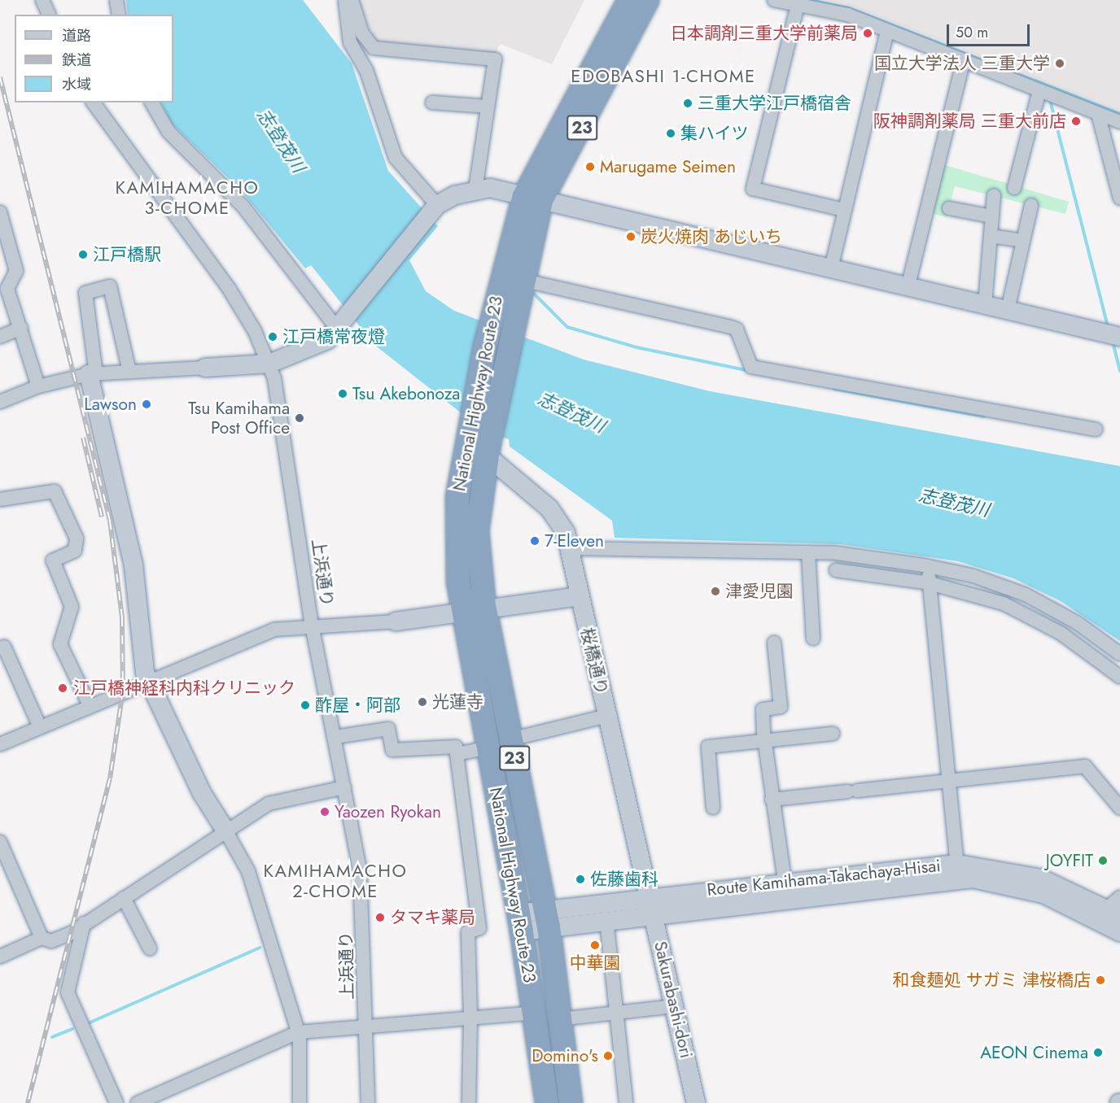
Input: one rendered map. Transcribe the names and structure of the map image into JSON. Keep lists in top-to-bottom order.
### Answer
{
  "streets": {
    "highway": ["23", "National Highway Route 23"],
    "street": [
      "上浜通り",
      "桜橋通り",
      "Route Kamihama-Takachaya-Hisai",
      "Sakurabashi-dori"
    ]
  },
  "crossings": [
    ["National Highway Route 23", "桜橋通り"],
    ["National Highway Route 23", "Route Kamihama-Takachaya-Hisai"],
    ["桜橋通り", "Route Kamihama-Takachaya-Hisai"],
    ["桜橋通り", "Sakurabashi-dori"],
    ["Route Kamihama-Takachaya-Hisai", "Sakurabashi-dori"]
  ],
  "districts": ["EDOBASHI 1-CHOME", "KAMIHAMACHO 3-CHOME", "KAMIHAMACHO 2-CHOME"],
  "water": ["志登茂川"],
  "places": [
    "日本調剤三重大学前薬局",
    "国立大学法人 三重大学",
    "三重大学江戸橋宿舎",
    "阪神調剤薬局 三重大前店",
    "集ハイツ",
    "Marugame Seimen",
    "炭火焼肉 あじいち",
    "江戸橋駅",
    "江戸橋常夜燈",
    "Tsu Akebonoza",
    "Lawson",
    "Tsu Kamihama Post Office",
    "7-Eleven",
    "津愛児園",
    "江戸橋神経科内科クリニック",
    "光蓮寺",
    "酢屋・阿部",
    "Yaozen Ryokan",
    "JOYFIT",
    "佐藤歯科",
    "タマキ薬局",
    "中華園",
    "和食麺処 サガミ 津桜橋店",
    "AEON Cinema",
    "Domino's"
  ],
  "legend": ["道路", "鉄道", "水域"],
  "scale_bar": "50 m"
}
